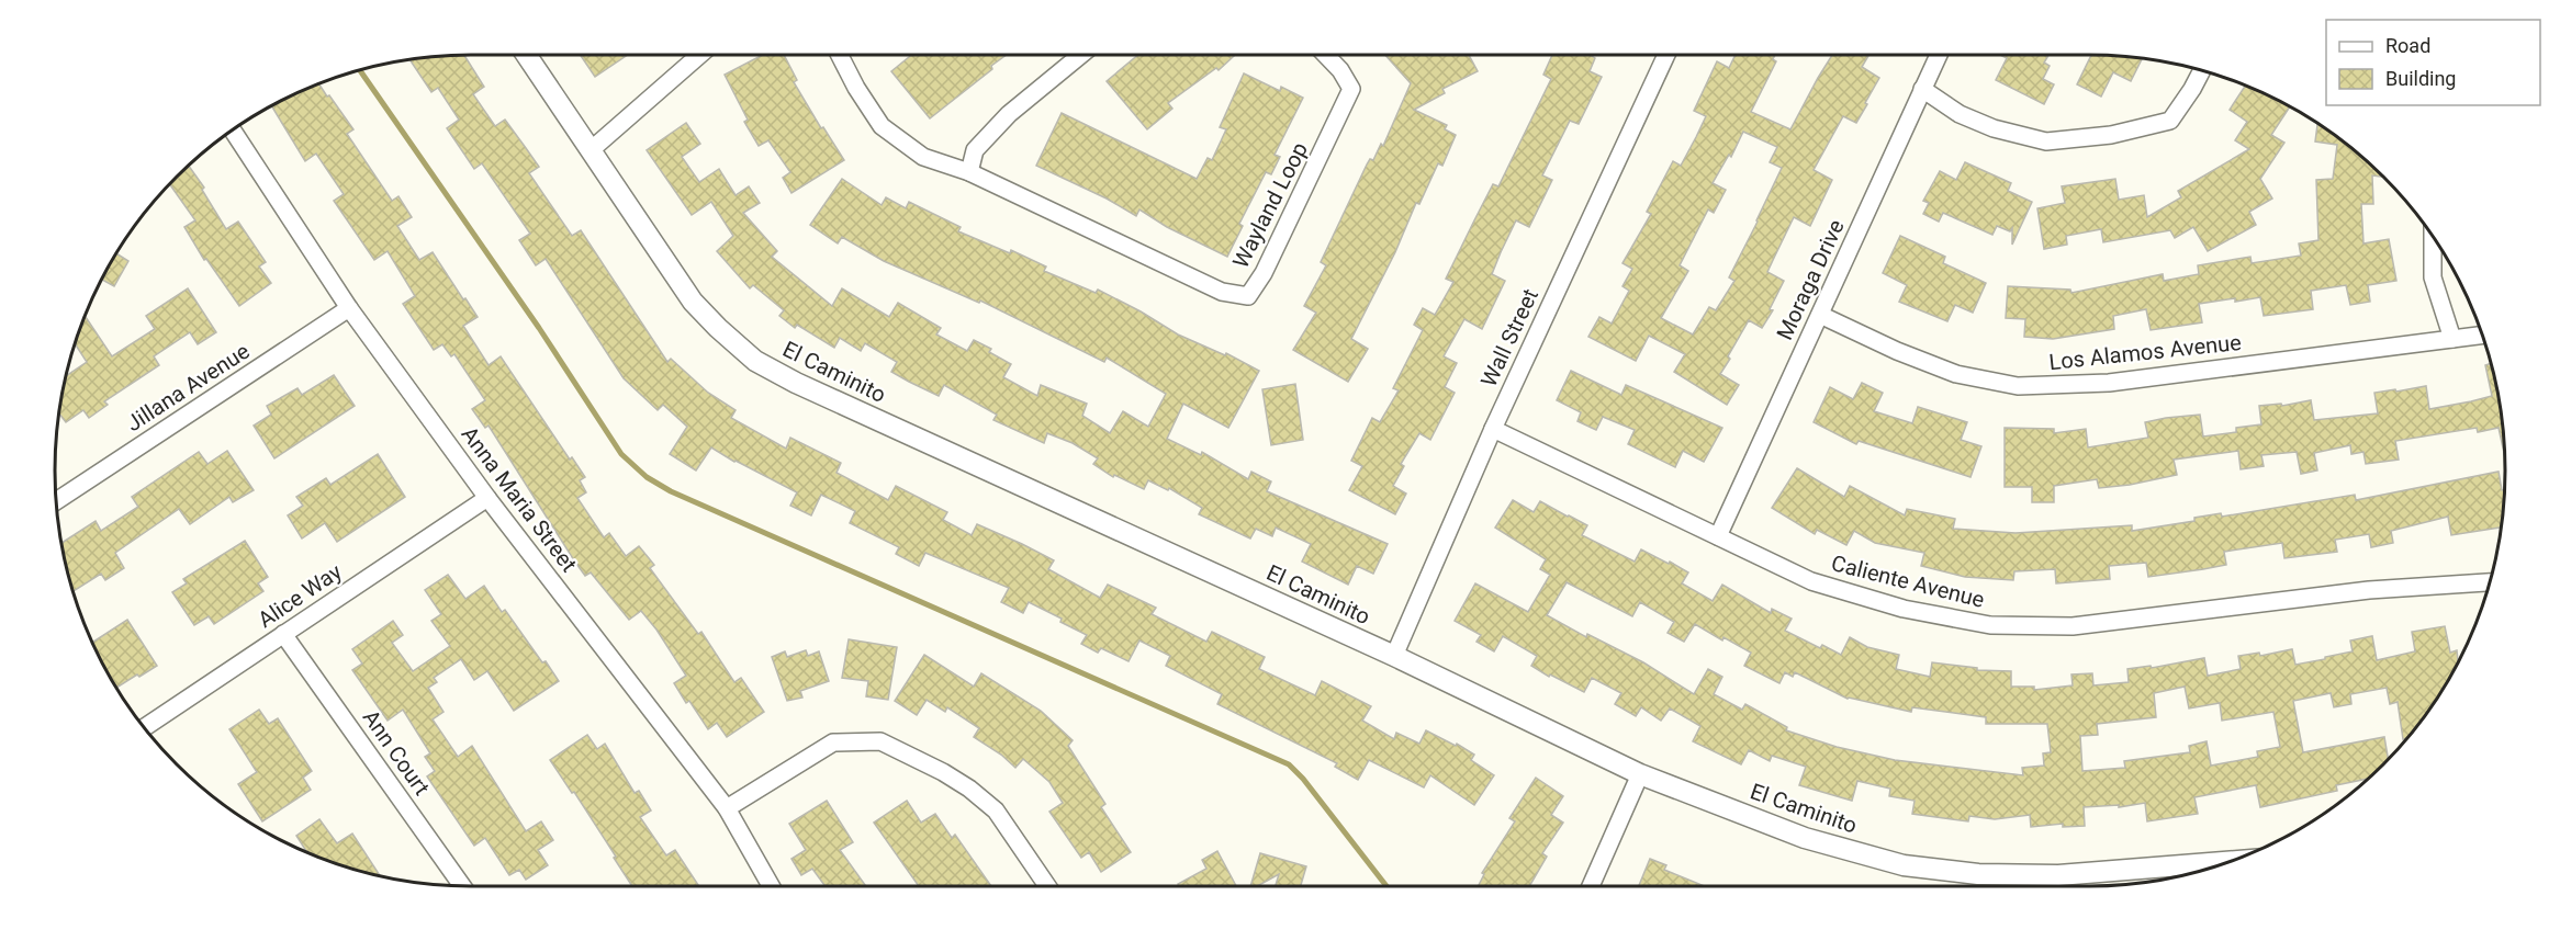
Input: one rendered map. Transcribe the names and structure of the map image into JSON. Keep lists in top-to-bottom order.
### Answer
{
  "streets": {
    "street": [
      "Wayland Loop",
      "Moraga Drive",
      "Wall Street",
      "Los Alamos Avenue",
      "El Caminito",
      "Jillana Avenue",
      "Anna Maria Street",
      "Caliente Avenue",
      "Alice Way",
      "Ann Court"
    ]
  },
  "crossings": [
    ["Moraga Drive", "Los Alamos Avenue"],
    ["Moraga Drive", "Caliente Avenue"],
    ["Wall Street", "El Caminito"],
    ["Wall Street", "Caliente Avenue"],
    ["Jillana Avenue", "Anna Maria Street"],
    ["Anna Maria Street", "Alice Way"],
    ["Alice Way", "Ann Court"]
  ],
  "legend": ["Road", "Building"]
}
